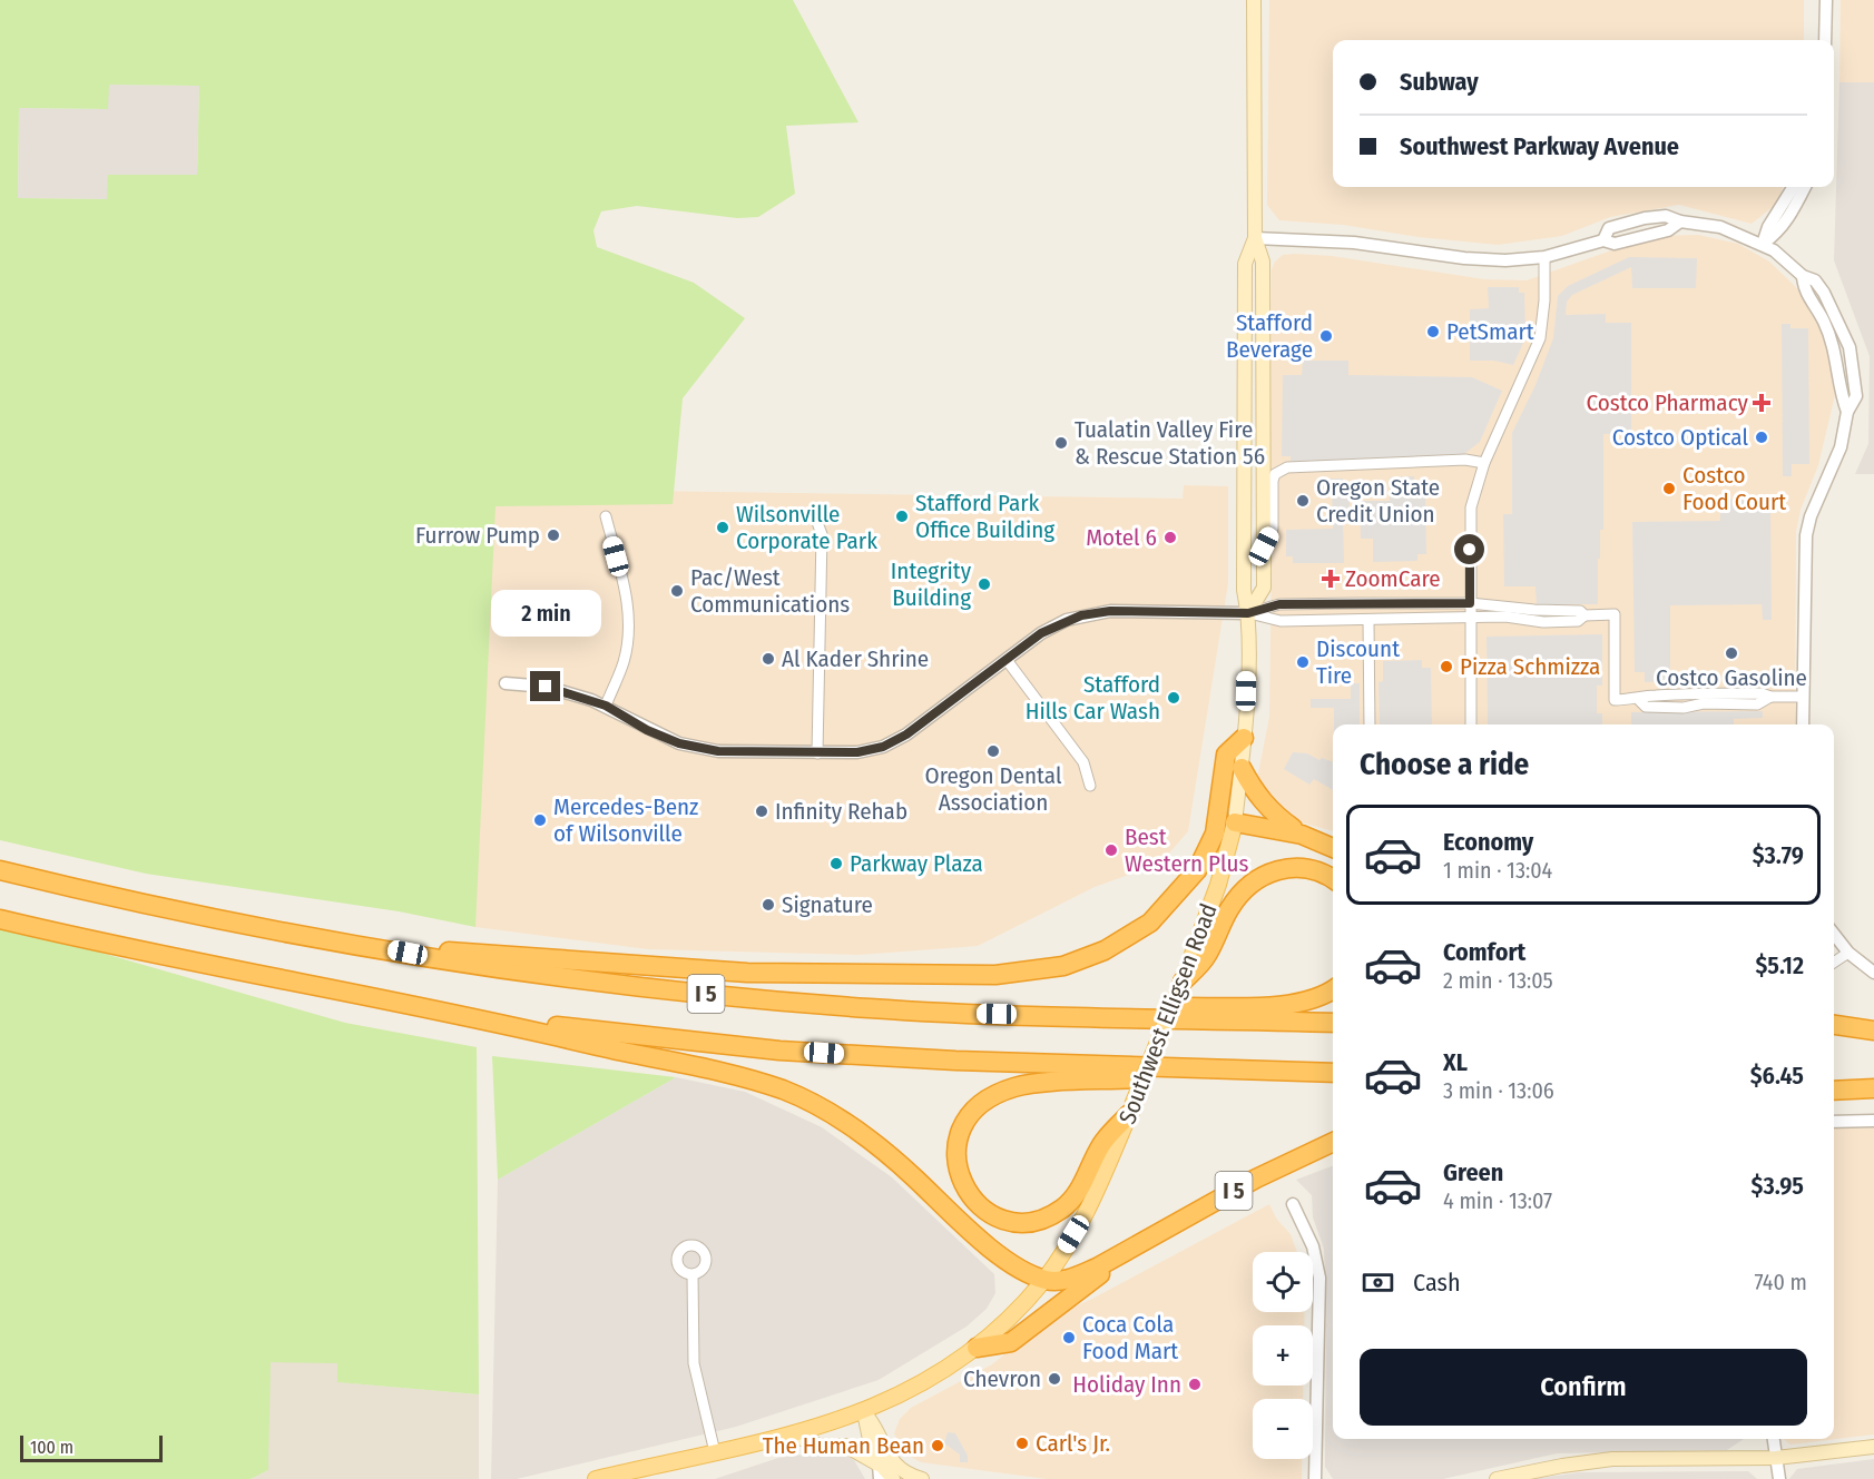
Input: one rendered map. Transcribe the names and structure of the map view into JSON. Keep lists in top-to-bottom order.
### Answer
{
  "streets": {
    "highway": ["I 5"],
    "main road": ["Southwest Elligsen Road"]
  },
  "crossings": [
    ["I 5", "Southwest Elligsen Road"]
  ],
  "places": {
    "other": [
      "PetSmart",
      "Stafford Beverage",
      "Costco Optical",
      "Tualatin Valley Fire & Rescue Station 56",
      "Costco Food Court",
      "Oregon State Credit Union",
      "Stafford Park Office Building",
      "Wilsonville Corporate Park",
      "Furrow Pump",
      "Motel 6",
      "Integrity Building",
      "Pac/West Communications",
      "Costco Gasoline",
      "Al Kader Shrine",
      "Discount Tire",
      "Pizza Schmizza",
      "Stafford Hills Car Wash",
      "Oregon Dental Association",
      "Infinity Rehab",
      "Mercedes-Benz of Wilsonville",
      "Best Western Plus",
      "Parkway Plaza",
      "Signature",
      "Coca Cola Food Mart",
      "Chevron",
      "Holiday Inn",
      "Carl's Jr.",
      "The Human Bean"
    ],
    "health": ["Costco Pharmacy", "ZoomCare"]
  },
  "scale_bar": "100 m",
  "page": {
    "banner": ["Subway", "Southwest Parkway Avenue"],
    "bubble": "2 min",
    "heading": "Choose a ride",
    "list": [
      {
        "name": "Economy",
        "note": "1 min · 13:04",
        "value": "$3.79"
      },
      {
        "name": "Comfort",
        "note": "2 min · 13:05",
        "value": "$5.12"
      },
      {
        "name": "XL",
        "note": "3 min · 13:06",
        "value": "$6.45"
      },
      {
        "name": "Green",
        "note": "4 min · 13:07",
        "value": "$3.95"
      }
    ],
    "pay": ["Cash", "740 m"],
    "map_buttons": ["+", "−"],
    "buttons": "Confirm",
    "scale": "100 m"
  }
}
